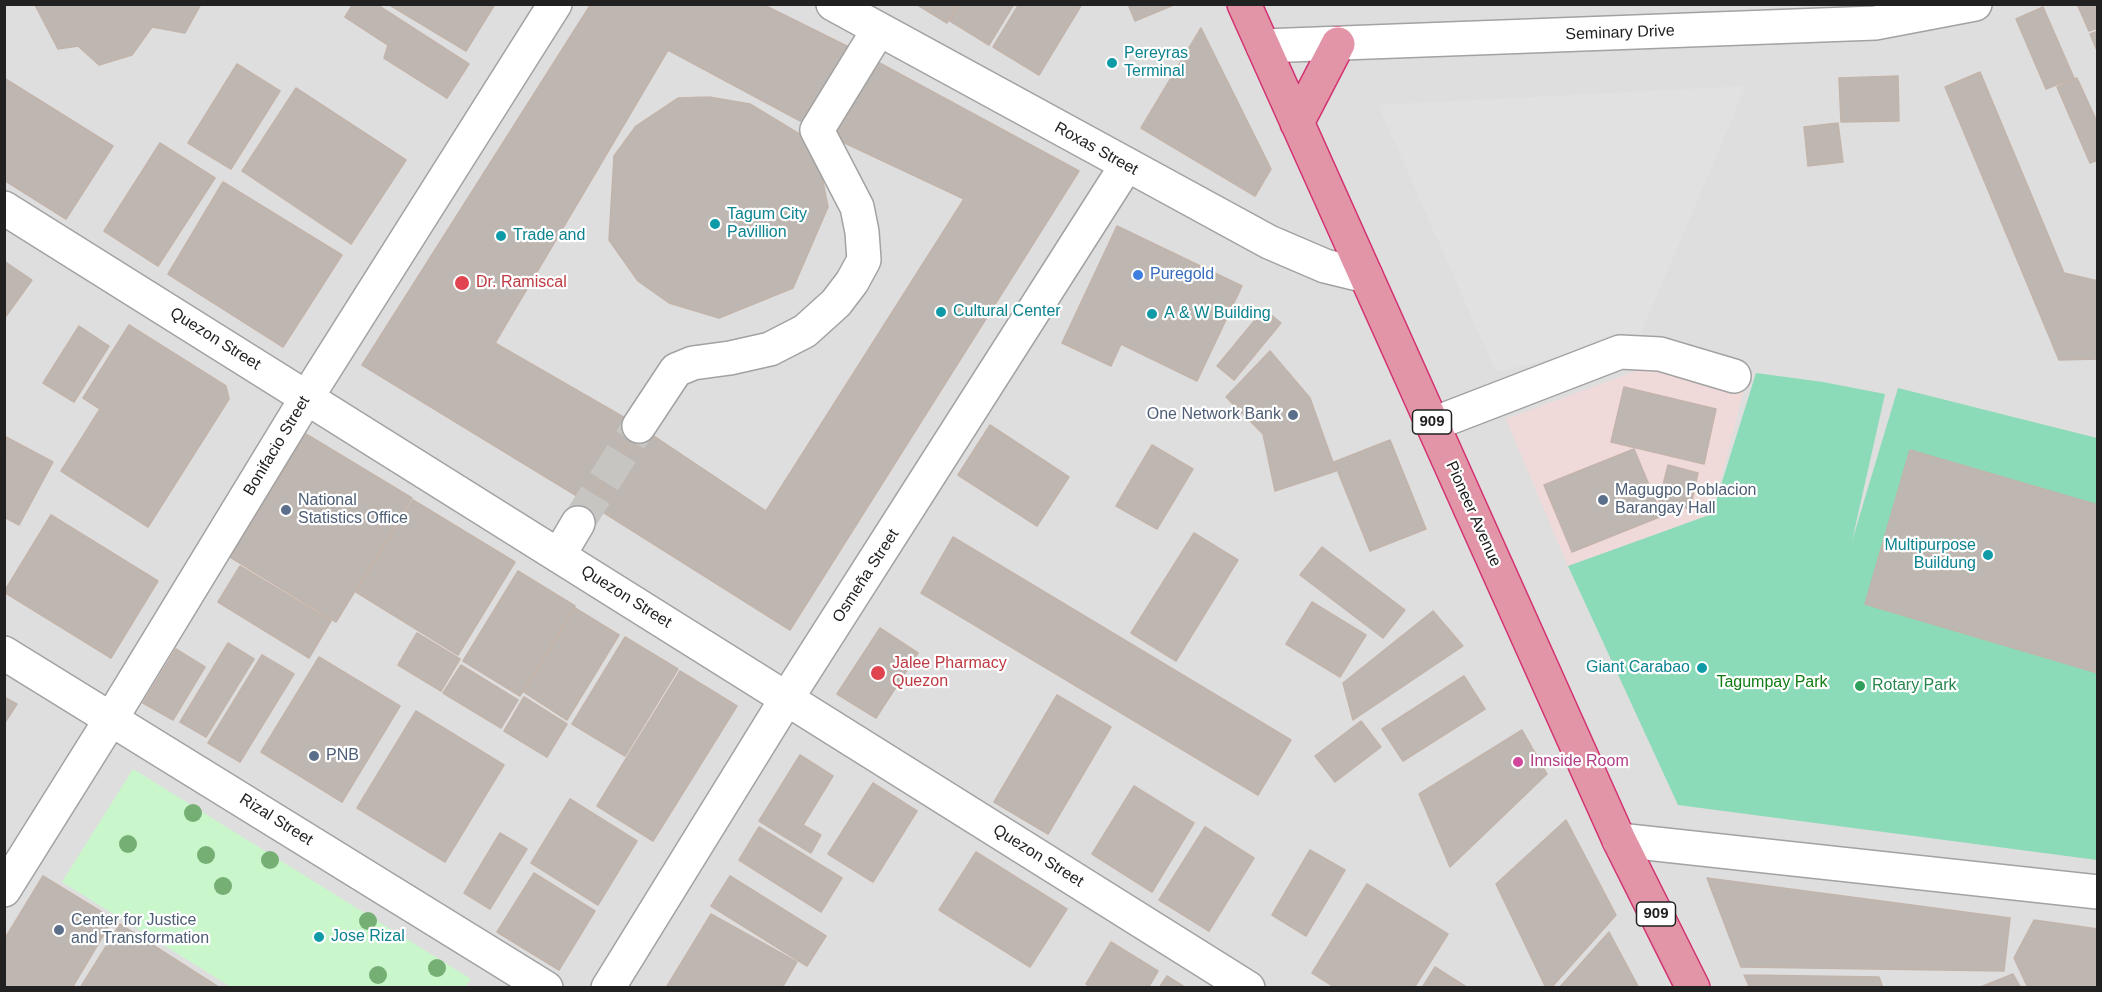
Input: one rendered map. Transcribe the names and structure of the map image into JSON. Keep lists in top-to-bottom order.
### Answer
{
  "streets": {
    "highway": ["909", "Pioneer Avenue"],
    "street": [
      "Seminary Drive",
      "Roxas Street",
      "Quezon Street",
      "Bonifacio Street",
      "Osmeña Street",
      "Rizal Street"
    ]
  },
  "crossings": [
    ["Seminary Drive", "Pioneer Avenue"],
    ["Roxas Street", "Pioneer Avenue"],
    ["Roxas Street", "Osmeña Street"],
    ["Quezon Street", "Bonifacio Street"],
    ["Quezon Street", "Osmeña Street"],
    ["Bonifacio Street", "Rizal Street"]
  ],
  "parks": ["Tagumpay Park"],
  "places": [
    "Pereyras Terminal",
    "Tagum City Pavillion",
    "Trade and",
    "Puregold",
    "Dr. Ramiscal",
    "Cultural Center",
    "A & W Building",
    "One Network Bank",
    "Magugpo Poblacion Barangay Hall",
    "National Statistics Office",
    "Multipurpose Buildung",
    "Giant Carabao",
    "Jalee Pharmacy Quezon",
    "Rotary Park",
    "PNB",
    "Innside Room",
    "Center for Justice and Transformation",
    "Jose Rizal"
  ]
}
